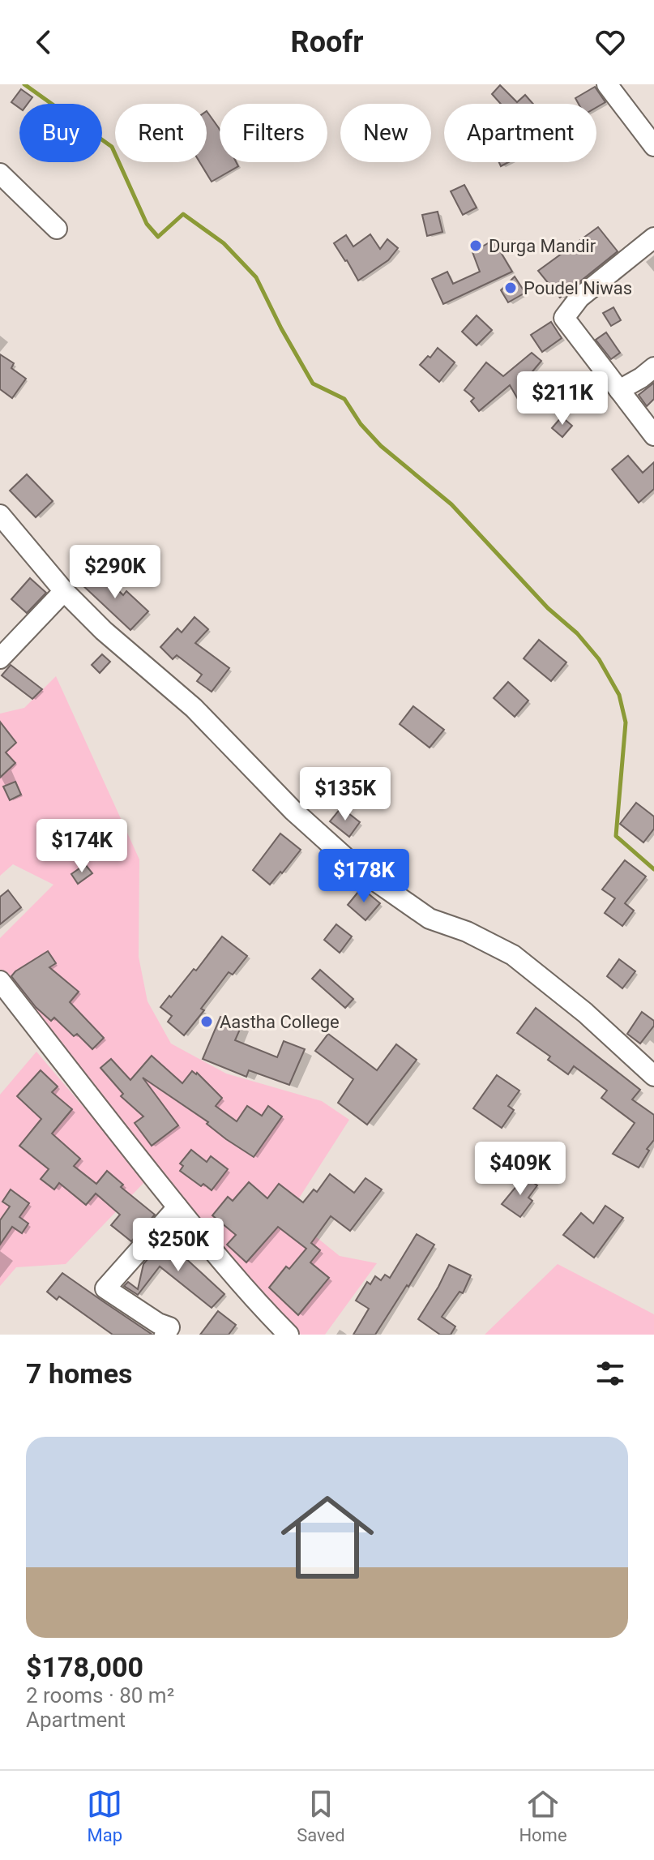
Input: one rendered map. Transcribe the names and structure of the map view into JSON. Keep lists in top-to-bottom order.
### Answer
{
  "places": ["Durga Mandir", "Poudel Niwas", "Aastha College"],
  "page": {
    "header": "Roofr",
    "chip": [
      "Buy",
      "Rent",
      "Filters",
      "New",
      "Apartment"
    ],
    "price": [
      "$211K",
      "$290K",
      "$135K",
      "$174K",
      "$178K",
      "$409K",
      "$250K"
    ],
    "heading": "7 homes",
    "list": [
      {
        "name": "$178,000",
        "note": "2 rooms · 80 m² · Apartment"
      }
    ],
    "tabs": ["Map", "Saved", "Home"]
  }
}
